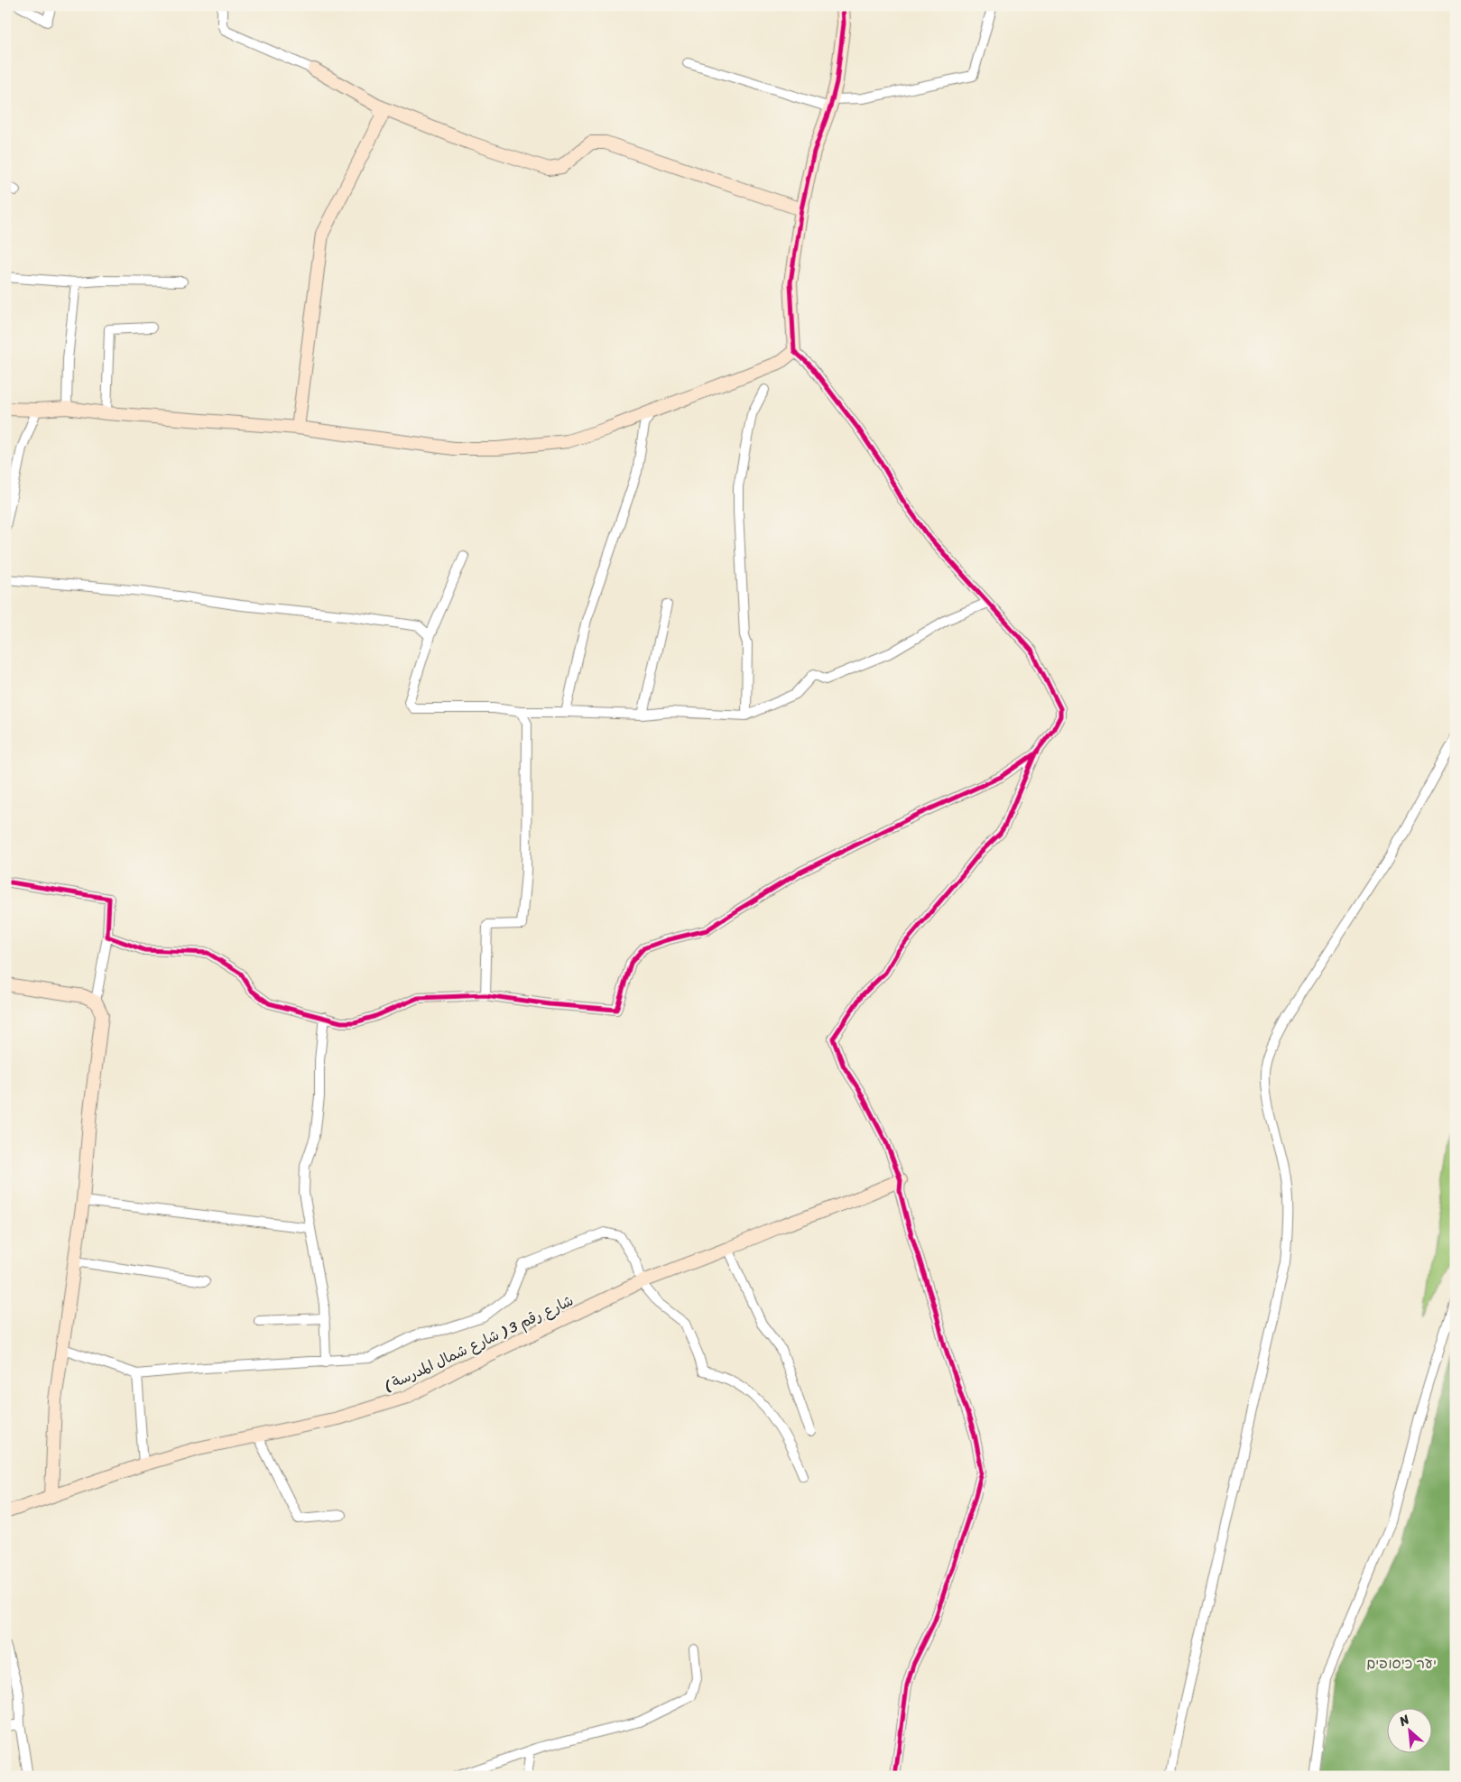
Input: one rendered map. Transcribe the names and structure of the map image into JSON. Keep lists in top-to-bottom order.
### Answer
{
  "streets": {
    "street": ["شارع رقم 3 ( شارع شمال المدرسة )"]
  },
  "parks": ["יער כיסופים"],
  "north": "top left"
}
